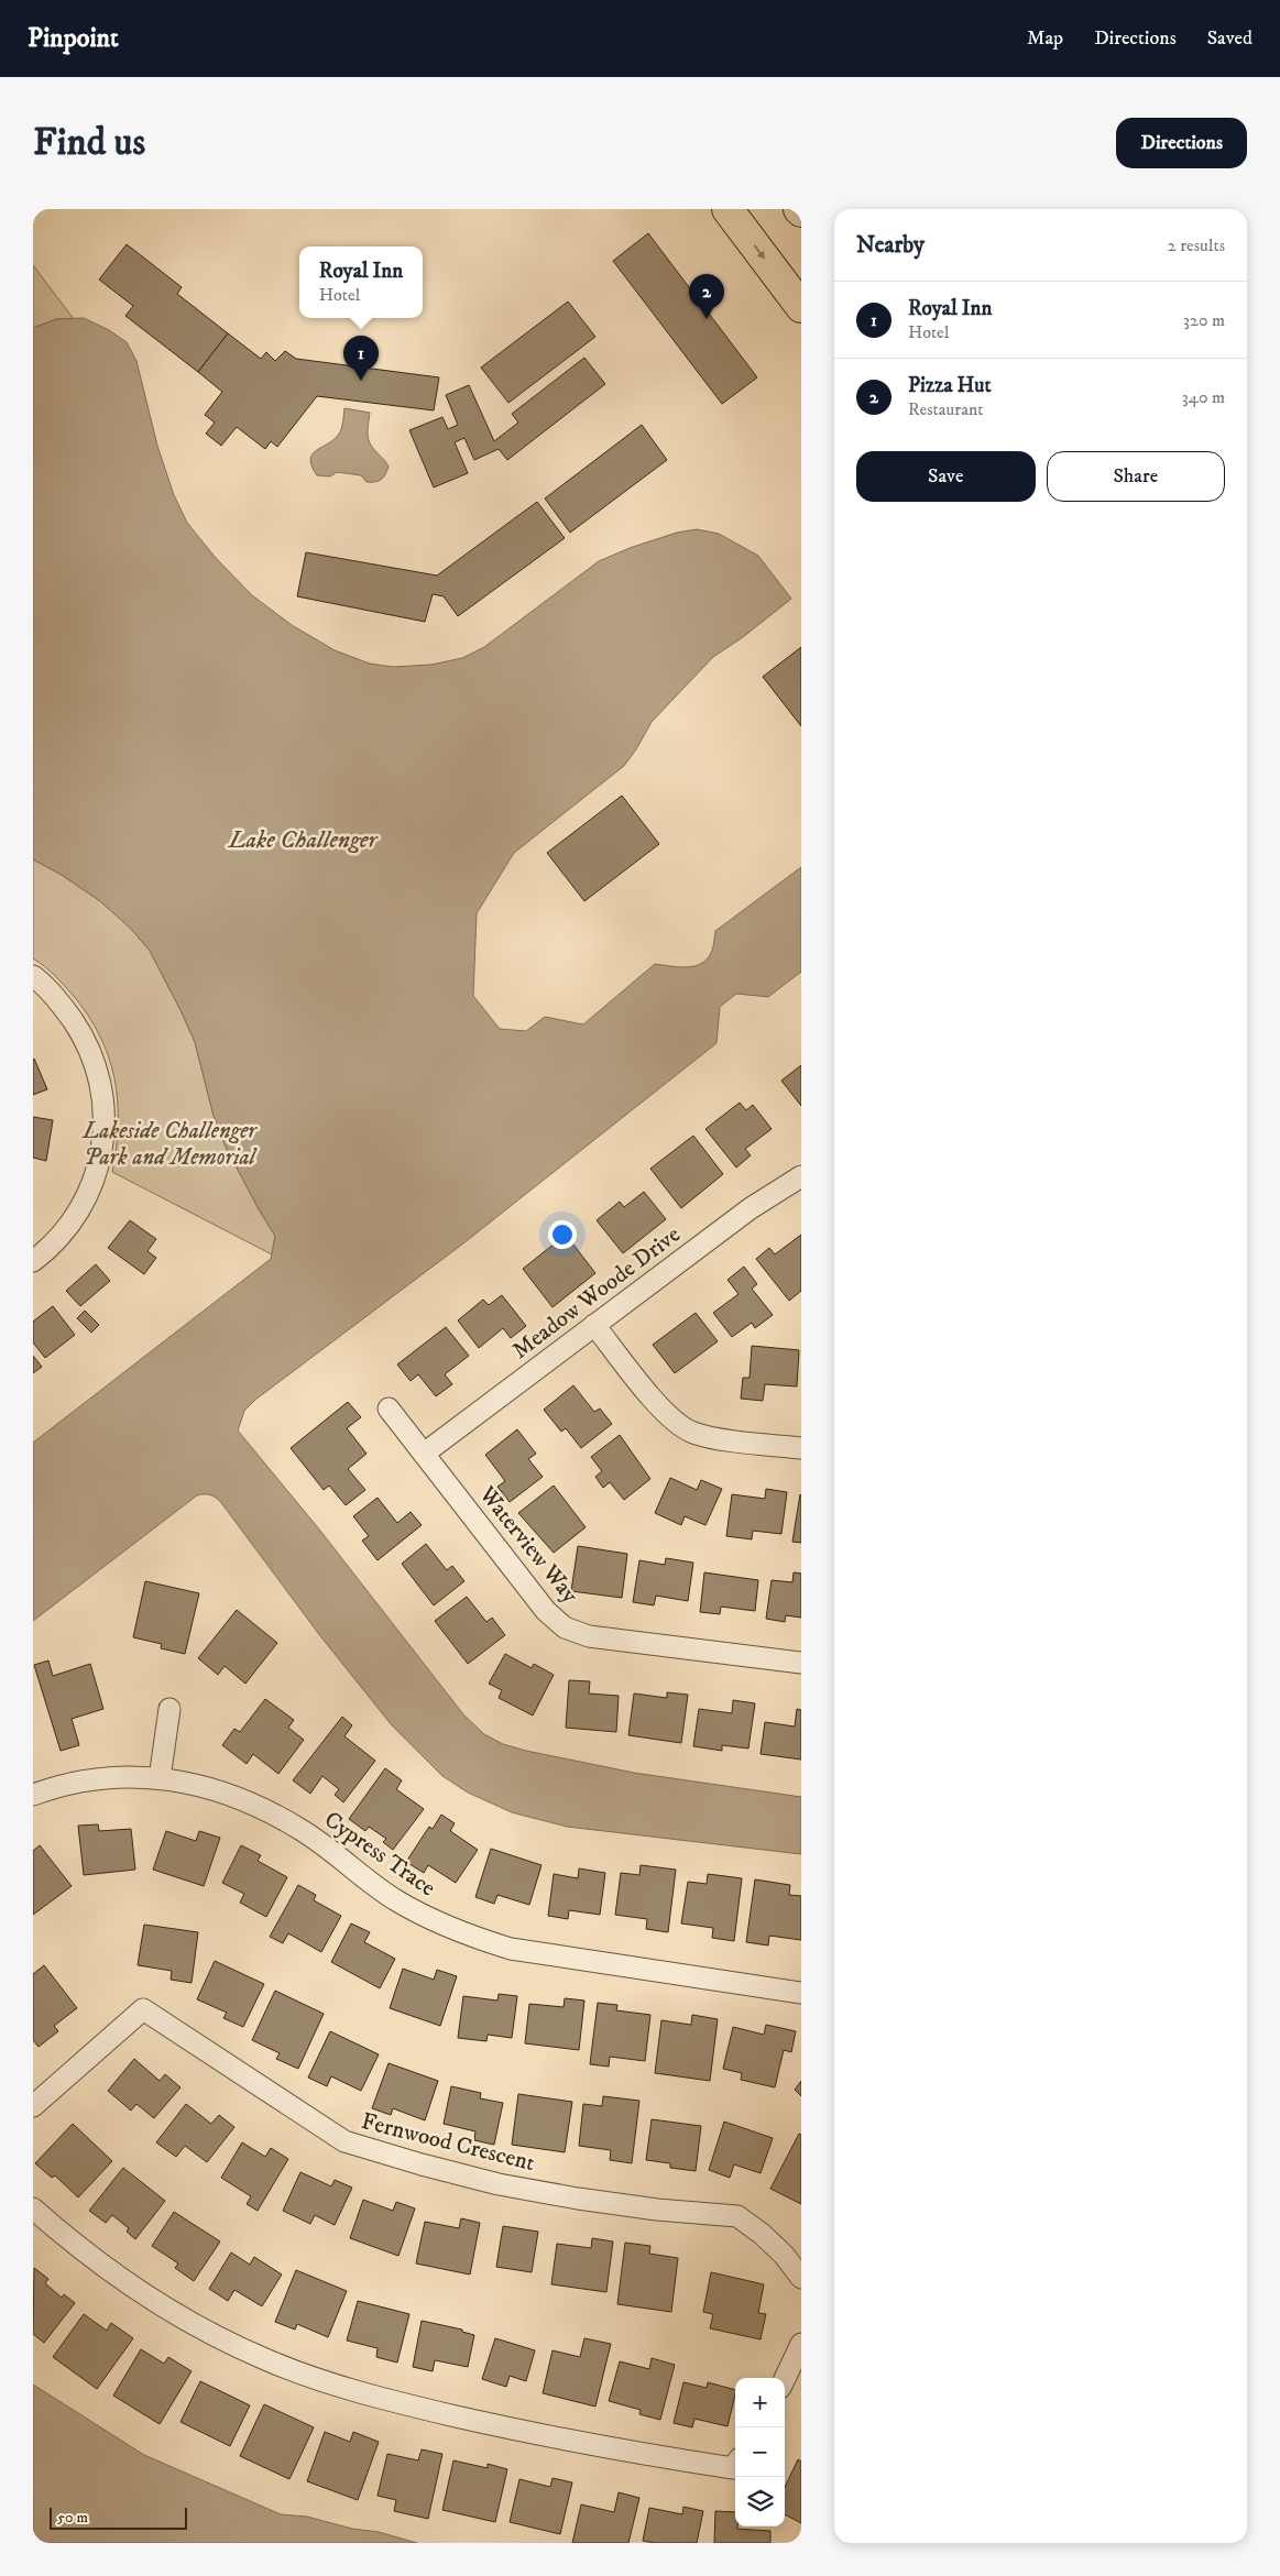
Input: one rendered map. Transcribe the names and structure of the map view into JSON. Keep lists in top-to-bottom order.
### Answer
{
  "streets": {
    "street": [
      "Meadow Woode Drive",
      "Waterview Way",
      "Cypress Trace",
      "Fernwood Crescent"
    ]
  },
  "crossings": [
    ["Meadow Woode Drive", "Waterview Way"]
  ],
  "water": ["Lake Challenger"],
  "parks": ["Lakeside Challenger Park and Memorial"],
  "scale_bar": "50 m",
  "page": {
    "header": "Pinpoint",
    "nav": ["Map", "Directions", "Saved"],
    "buttons": [
      "Directions",
      ["Save", "Share"]
    ],
    "title": "Find us",
    "heading": ["Nearby", "2 results"],
    "popup": ["Royal Inn", "Hotel"],
    "pins": ["2", "1"],
    "list": [
      {
        "mark": "1",
        "name": "Royal Inn",
        "note": "Hotel",
        "value": "320 m"
      },
      {
        "mark": "2",
        "name": "Pizza Hut",
        "note": "Restaurant",
        "value": "340 m"
      }
    ],
    "map_buttons": ["+", "−"],
    "scale": "50 m"
  }
}
